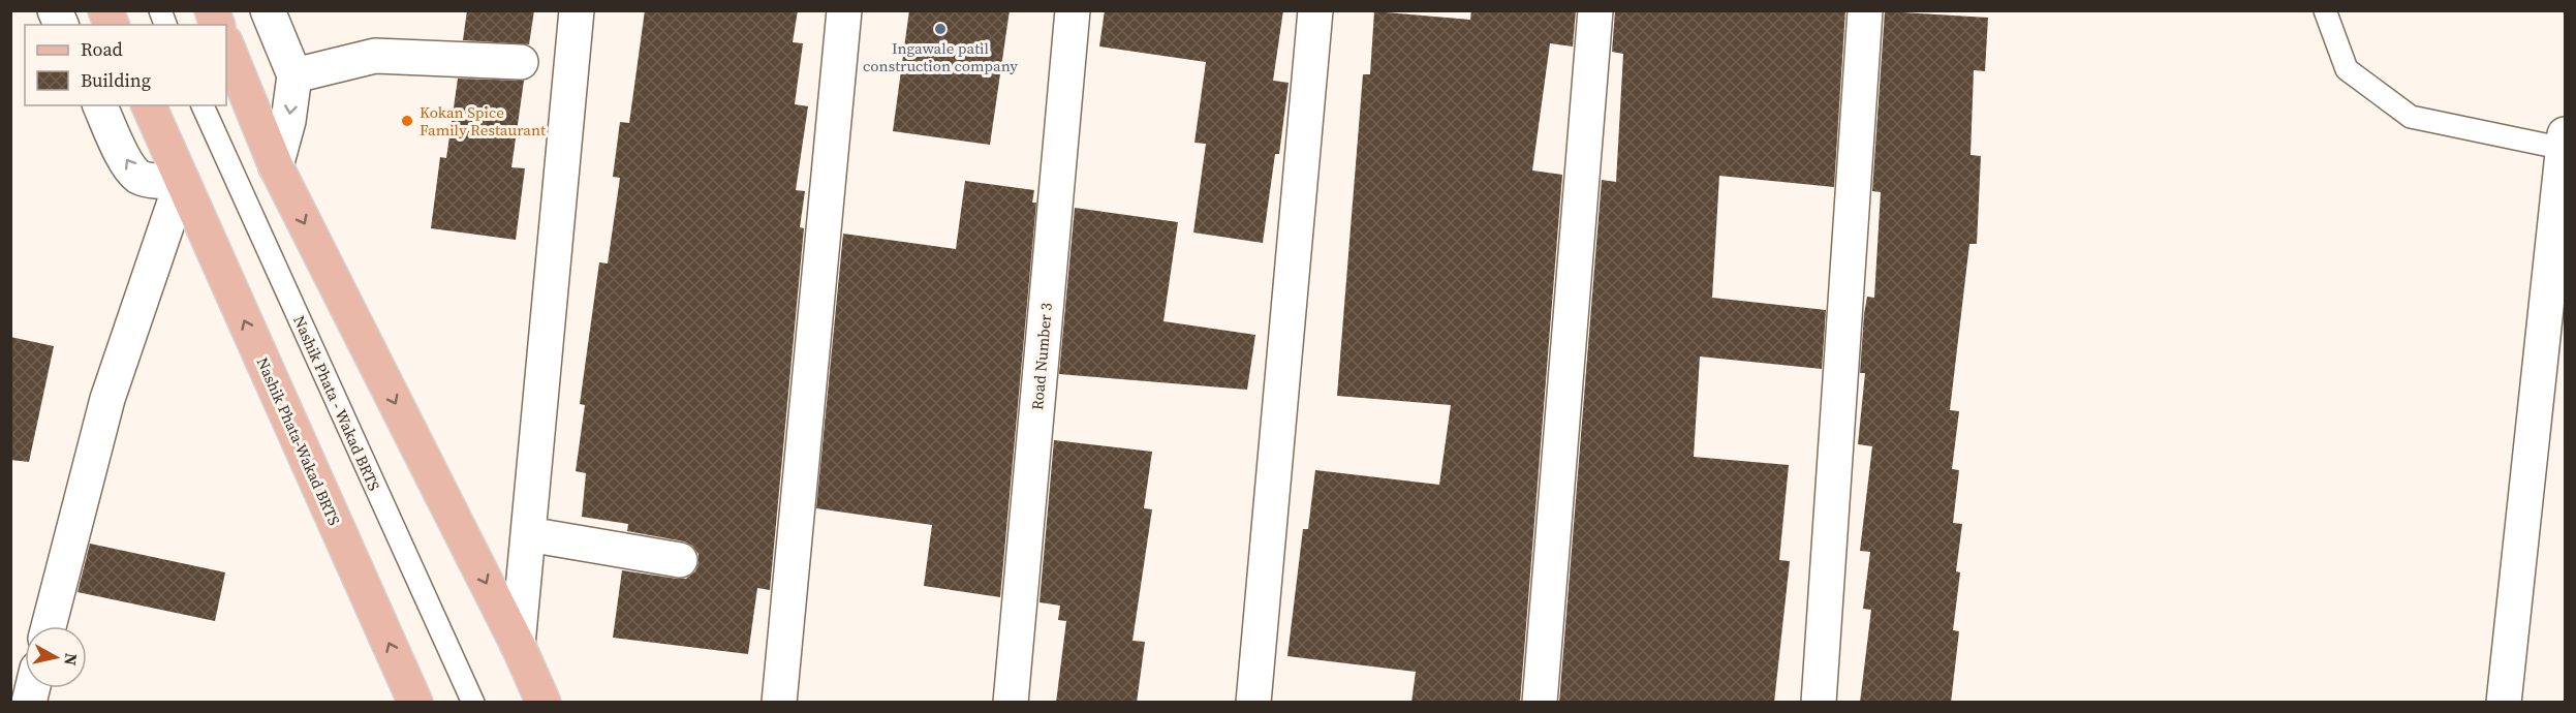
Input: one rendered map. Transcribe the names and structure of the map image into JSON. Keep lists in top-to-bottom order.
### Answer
{
  "streets": {
    "main road": ["Nashik Phata-Wakad BRTS"],
    "street": ["Road Number 3"],
    "lane": ["Nashik Phata - Wakad BRTS"]
  },
  "places": ["Ingawale patil construction company", "Kokan Spice Family Restaurant"],
  "legend": ["Road", "Building"],
  "north": "right"
}
